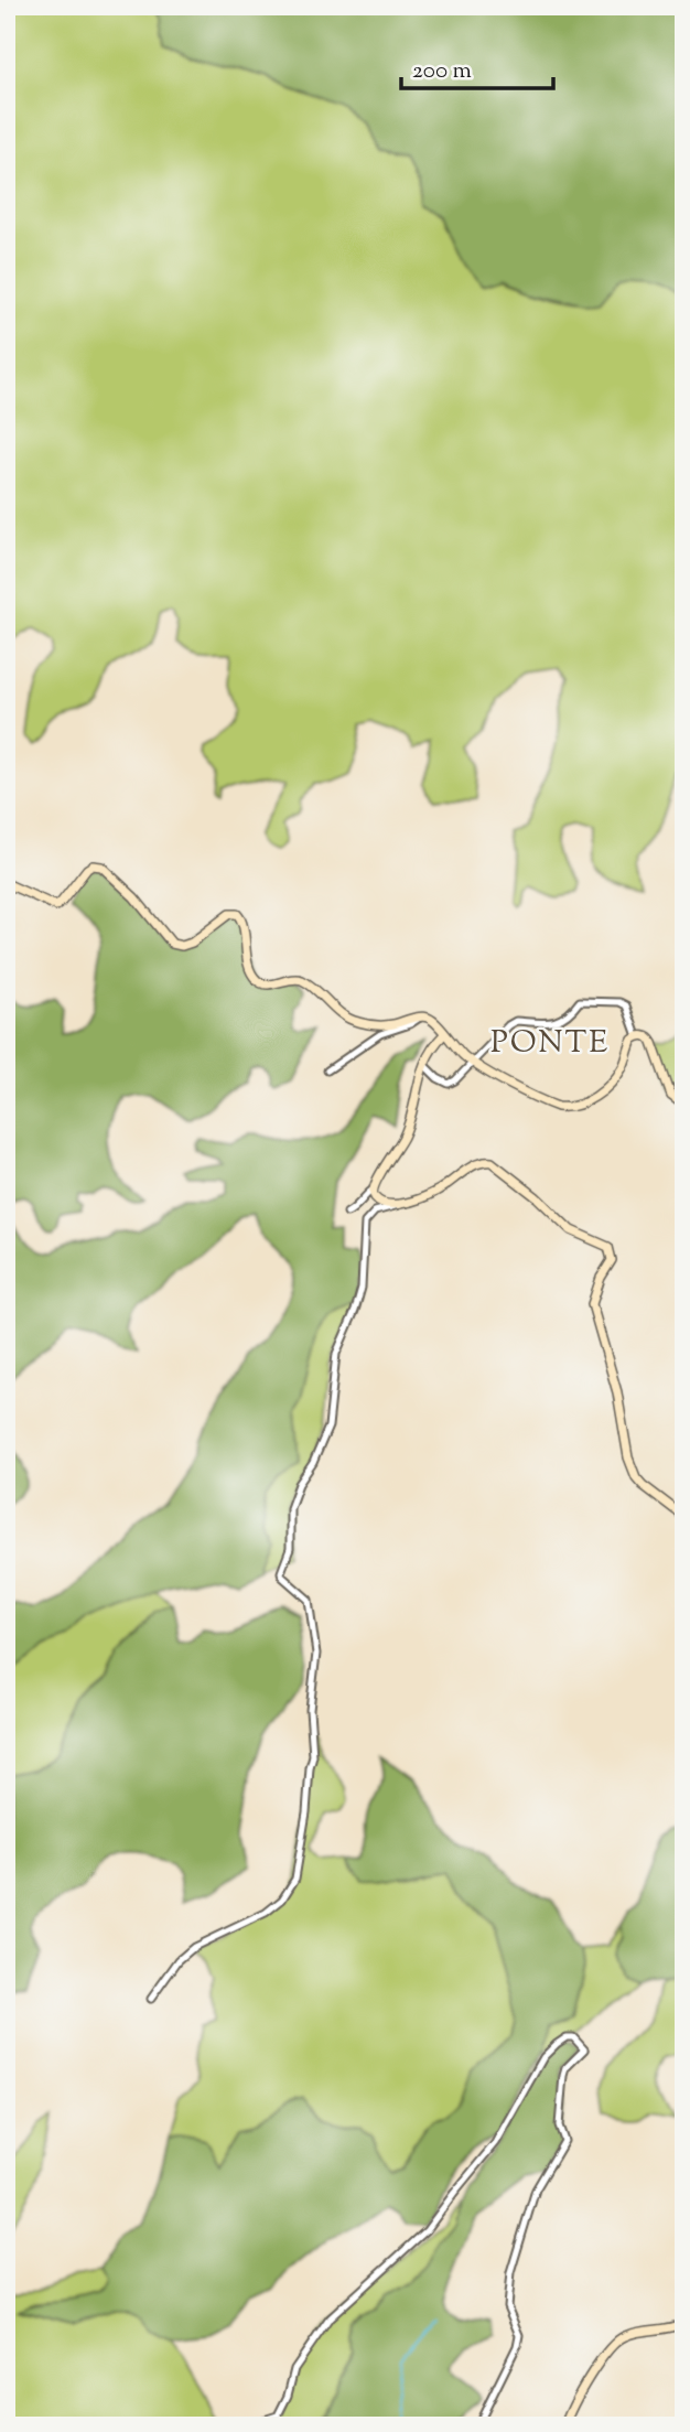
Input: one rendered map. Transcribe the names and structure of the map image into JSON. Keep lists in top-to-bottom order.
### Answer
{
  "districts": ["PONTE"],
  "scale_bar": "200 m"
}
